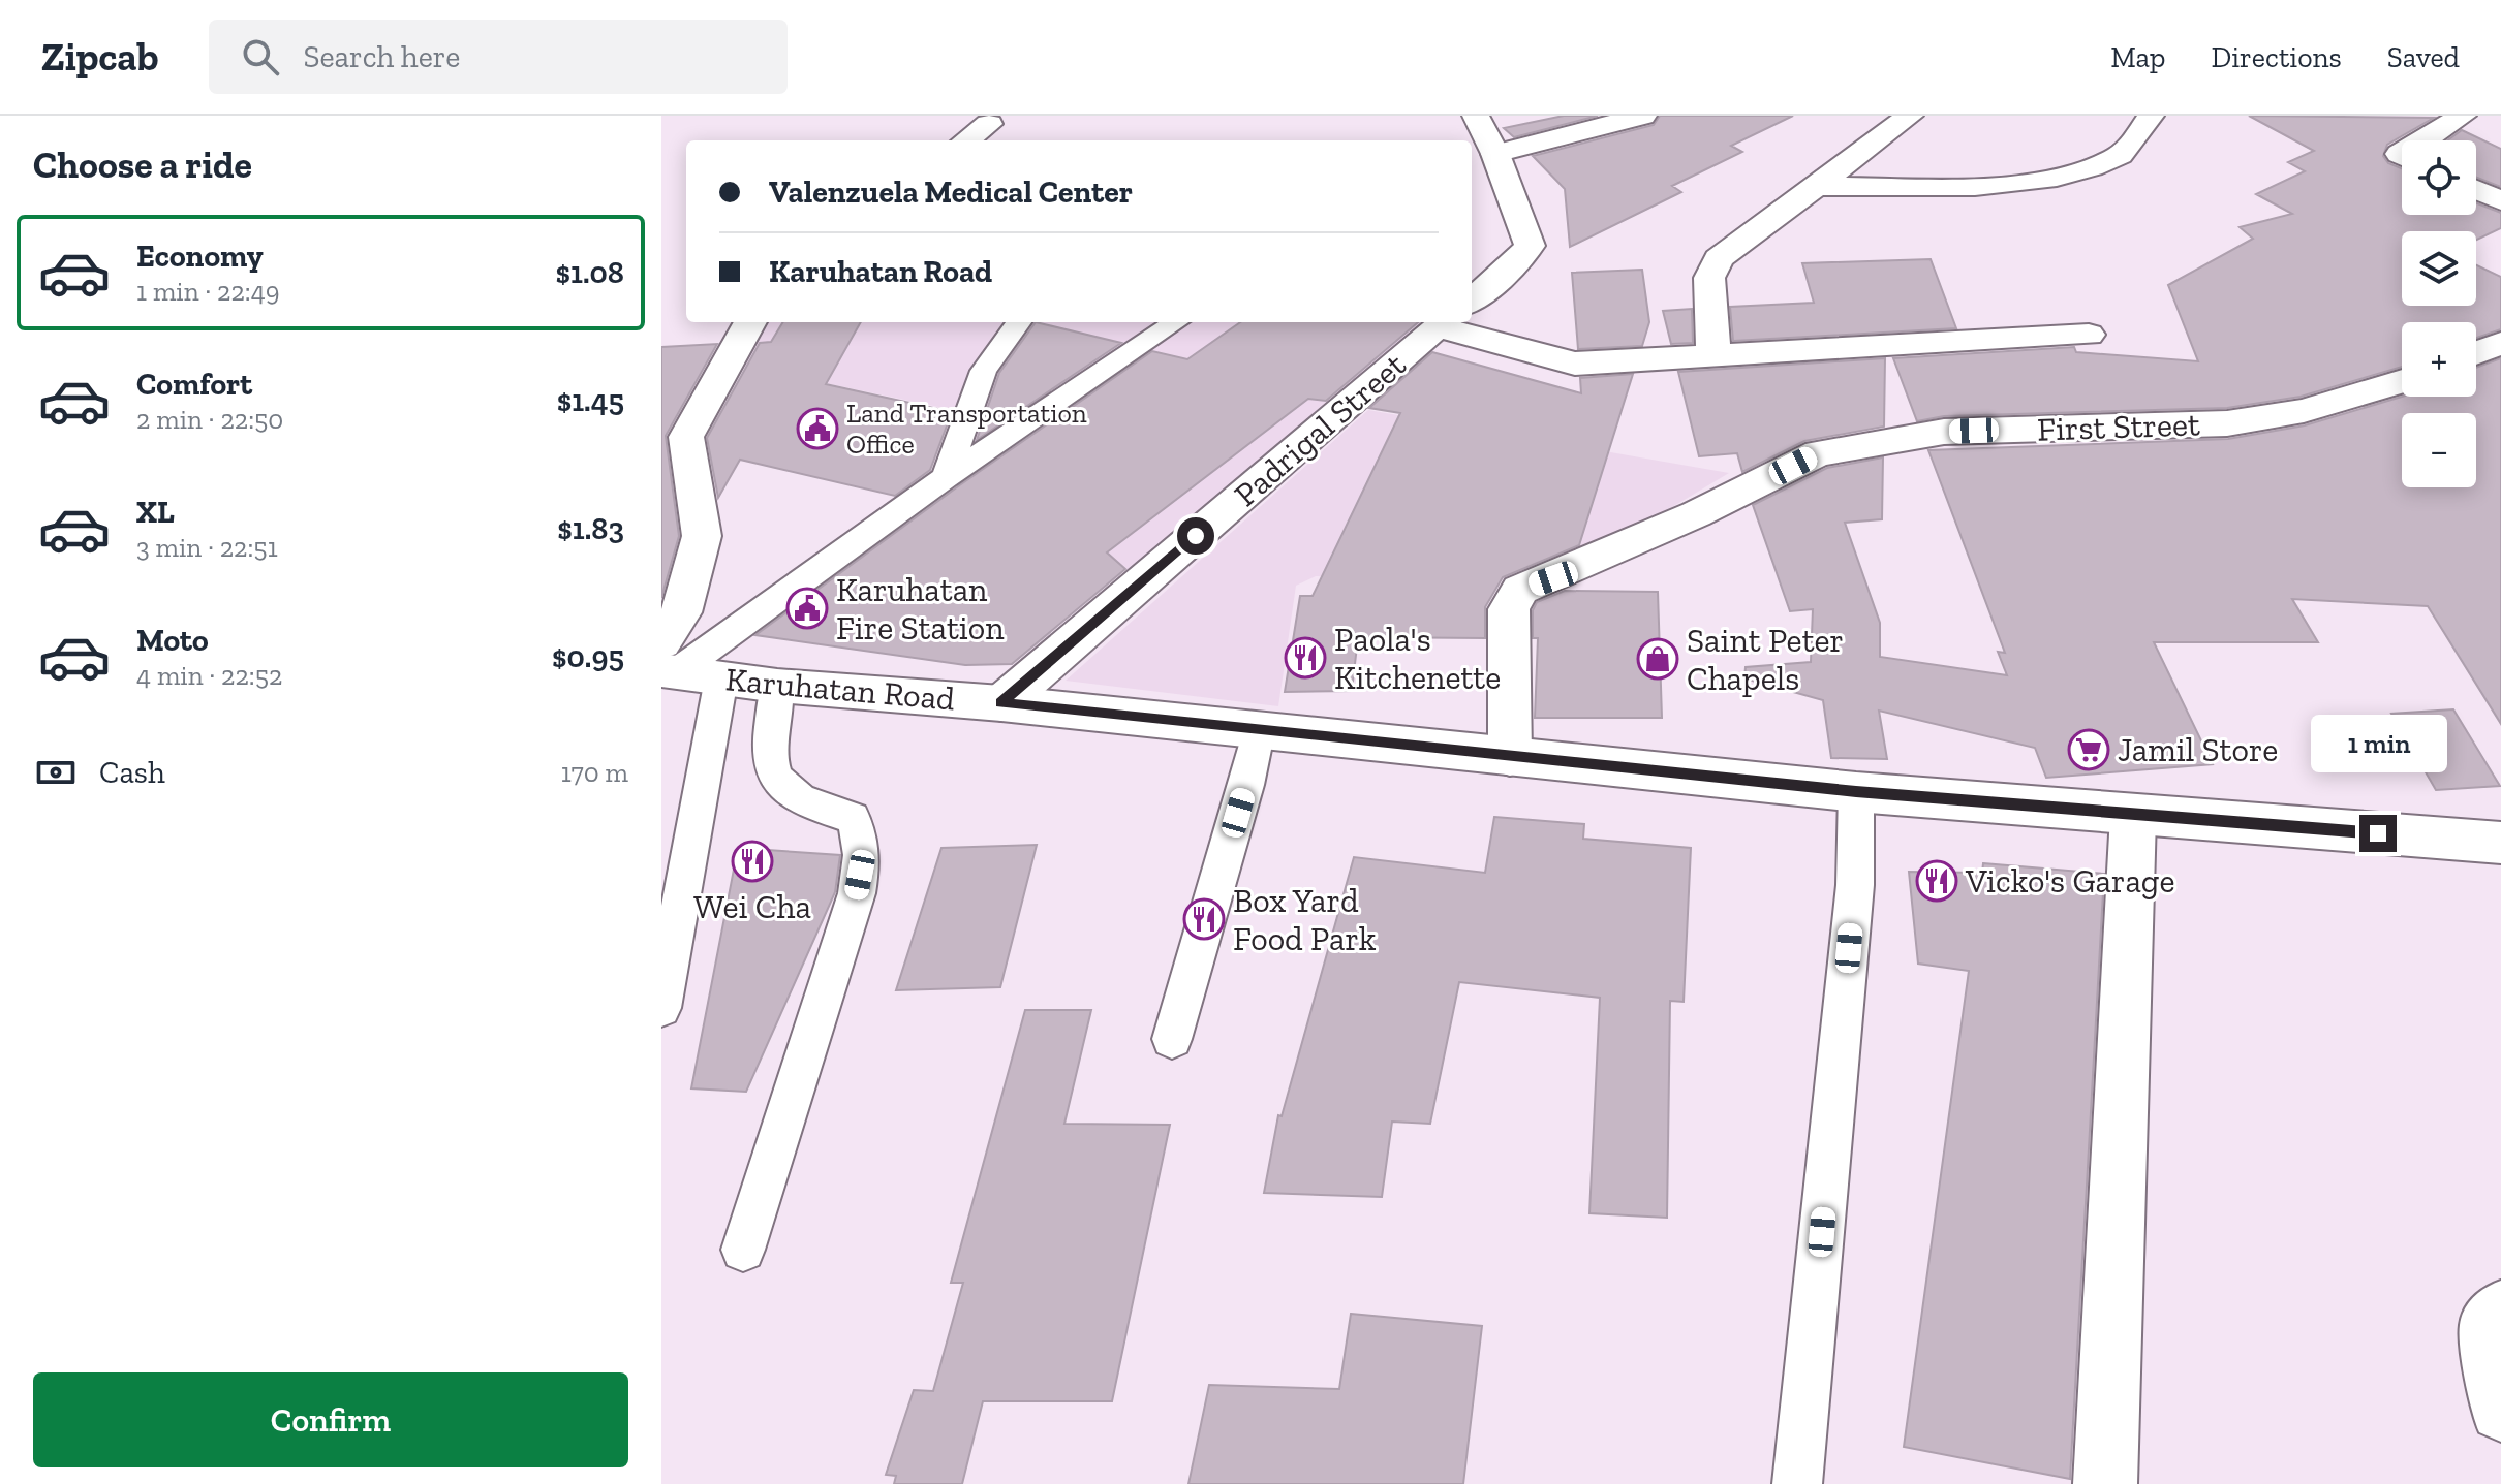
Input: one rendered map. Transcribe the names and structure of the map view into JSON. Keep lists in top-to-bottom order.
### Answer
{
  "streets": {
    "street": ["First Street", "Padrigal Street", "Karuhatan Road"]
  },
  "crossings": [
    ["First Street", "Karuhatan Road"],
    ["Padrigal Street", "Karuhatan Road"]
  ],
  "places": {
    "public building": ["Land Transportation Office", "Karuhatan Fire Station"],
    "restaurant": [
      "Paola's Kitchenette",
      "Wei Cha",
      "Vicko's Garage",
      "Box Yard Food Park"
    ],
    "shop": ["Saint Peter Chapels"],
    "supermarket": ["Jamil Store"]
  },
  "page": {
    "header": "Zipcab",
    "search": "Search here",
    "nav": ["Map", "Directions", "Saved"],
    "heading": "Choose a ride",
    "map_buttons": ["+", "−"],
    "banner": ["Valenzuela Medical Center", "Karuhatan Road"],
    "list": [
      {
        "name": "Economy",
        "note": "1 min · 22:49",
        "value": "$1.08"
      },
      {
        "name": "Comfort",
        "note": "2 min · 22:50",
        "value": "$1.45"
      },
      {
        "name": "XL",
        "note": "3 min · 22:51",
        "value": "$1.83"
      },
      {
        "name": "Moto",
        "note": "4 min · 22:52",
        "value": "$0.95"
      }
    ],
    "bubble": "1 min",
    "pay": ["Cash", "170 m"],
    "buttons": "Confirm"
  }
}
